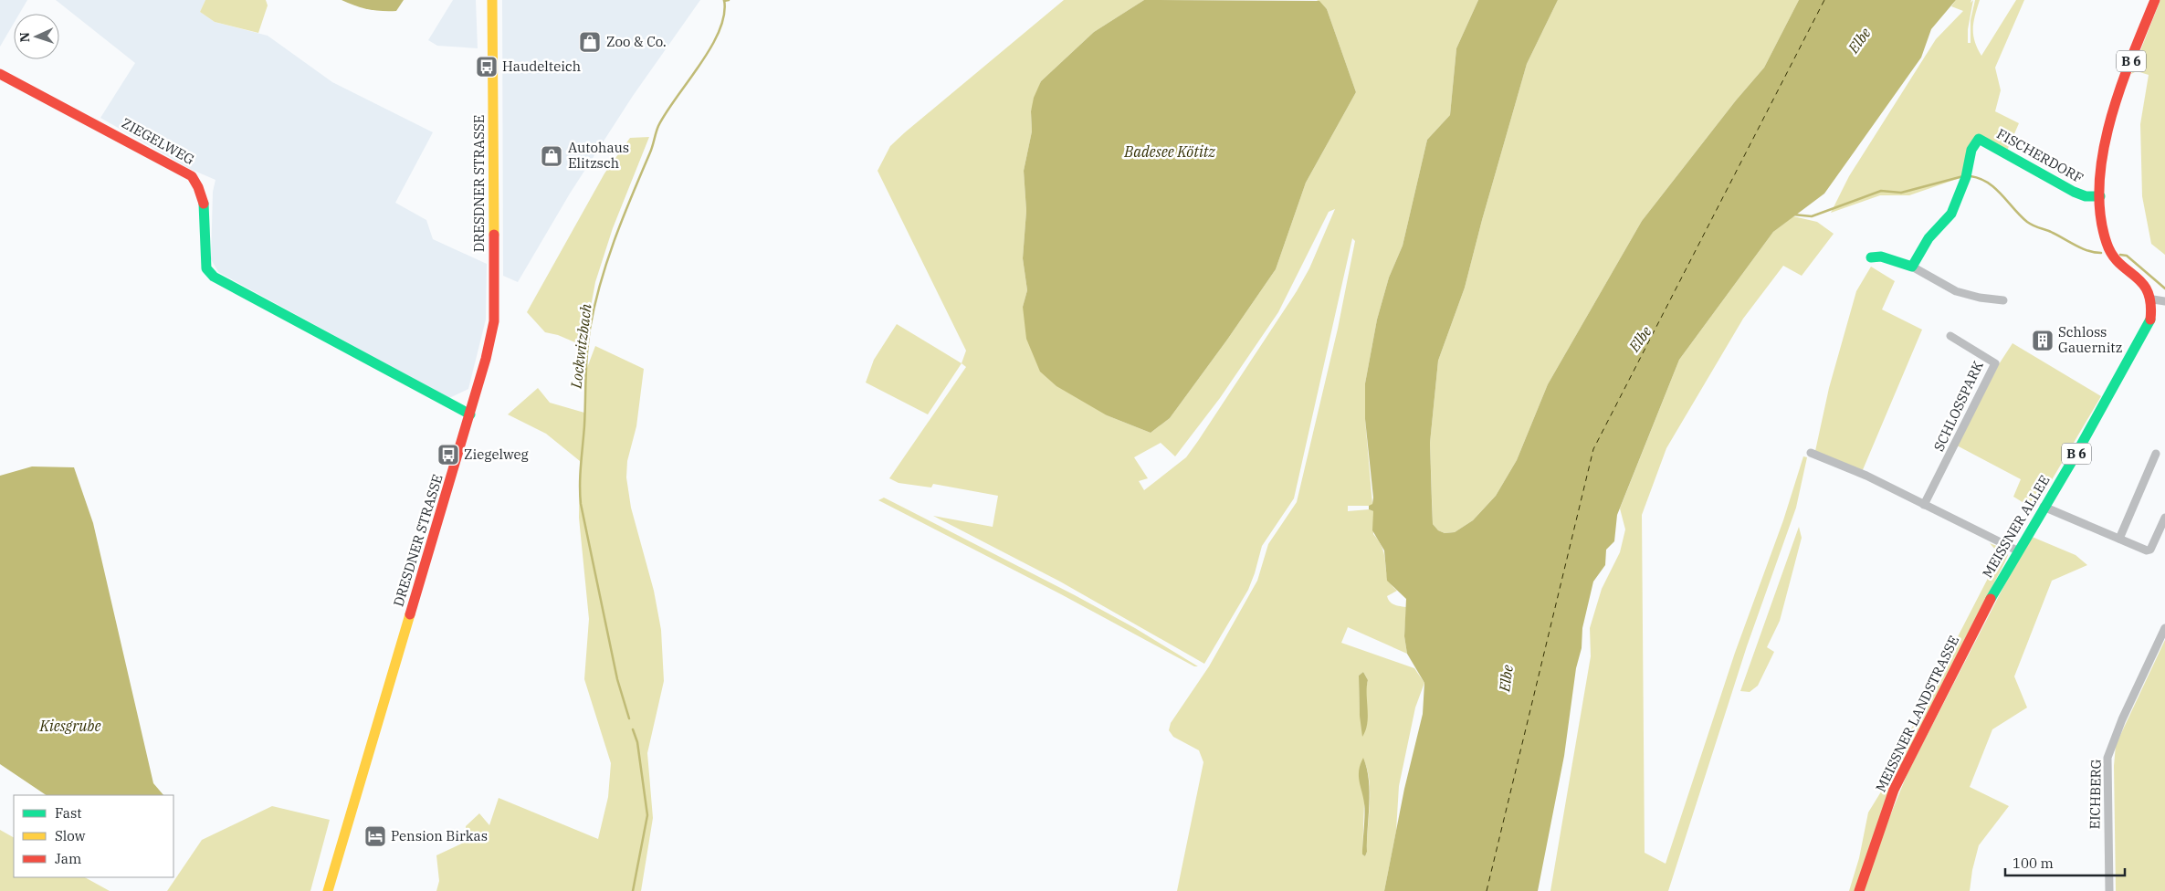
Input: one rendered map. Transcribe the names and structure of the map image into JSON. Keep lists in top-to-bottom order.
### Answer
{
  "streets": {
    "main road": [
      "B 6",
      "ZIEGELWEG",
      "FISCHERDORF",
      "DRESDNER STRASSE",
      "MEISSNER ALLEE",
      "MEISSNER LANDSTRASSE"
    ],
    "street": ["SCHLOSSPARK", "EICHBERG"]
  },
  "crossings": [
    ["B 6", "FISCHERDORF"],
    ["B 6", "MEISSNER ALLEE"],
    ["ZIEGELWEG", "DRESDNER STRASSE"],
    ["MEISSNER ALLEE", "MEISSNER LANDSTRASSE"]
  ],
  "water": [
    "Elbe",
    "Badesee Kötitz",
    "Lockwitzbach",
    "Kiesgrube"
  ],
  "places": {
    "shop": ["Zoo & Co.", "Autohaus Elitzsch"],
    "bus stop": ["Haudelteich", "Ziegelweg"],
    "building": ["Schloss Gauernitz"],
    "hotel": ["Pension Birkas"]
  },
  "legend": ["Fast", "Slow", "Jam"],
  "scale_bar": "100 m",
  "north": "left"
}
